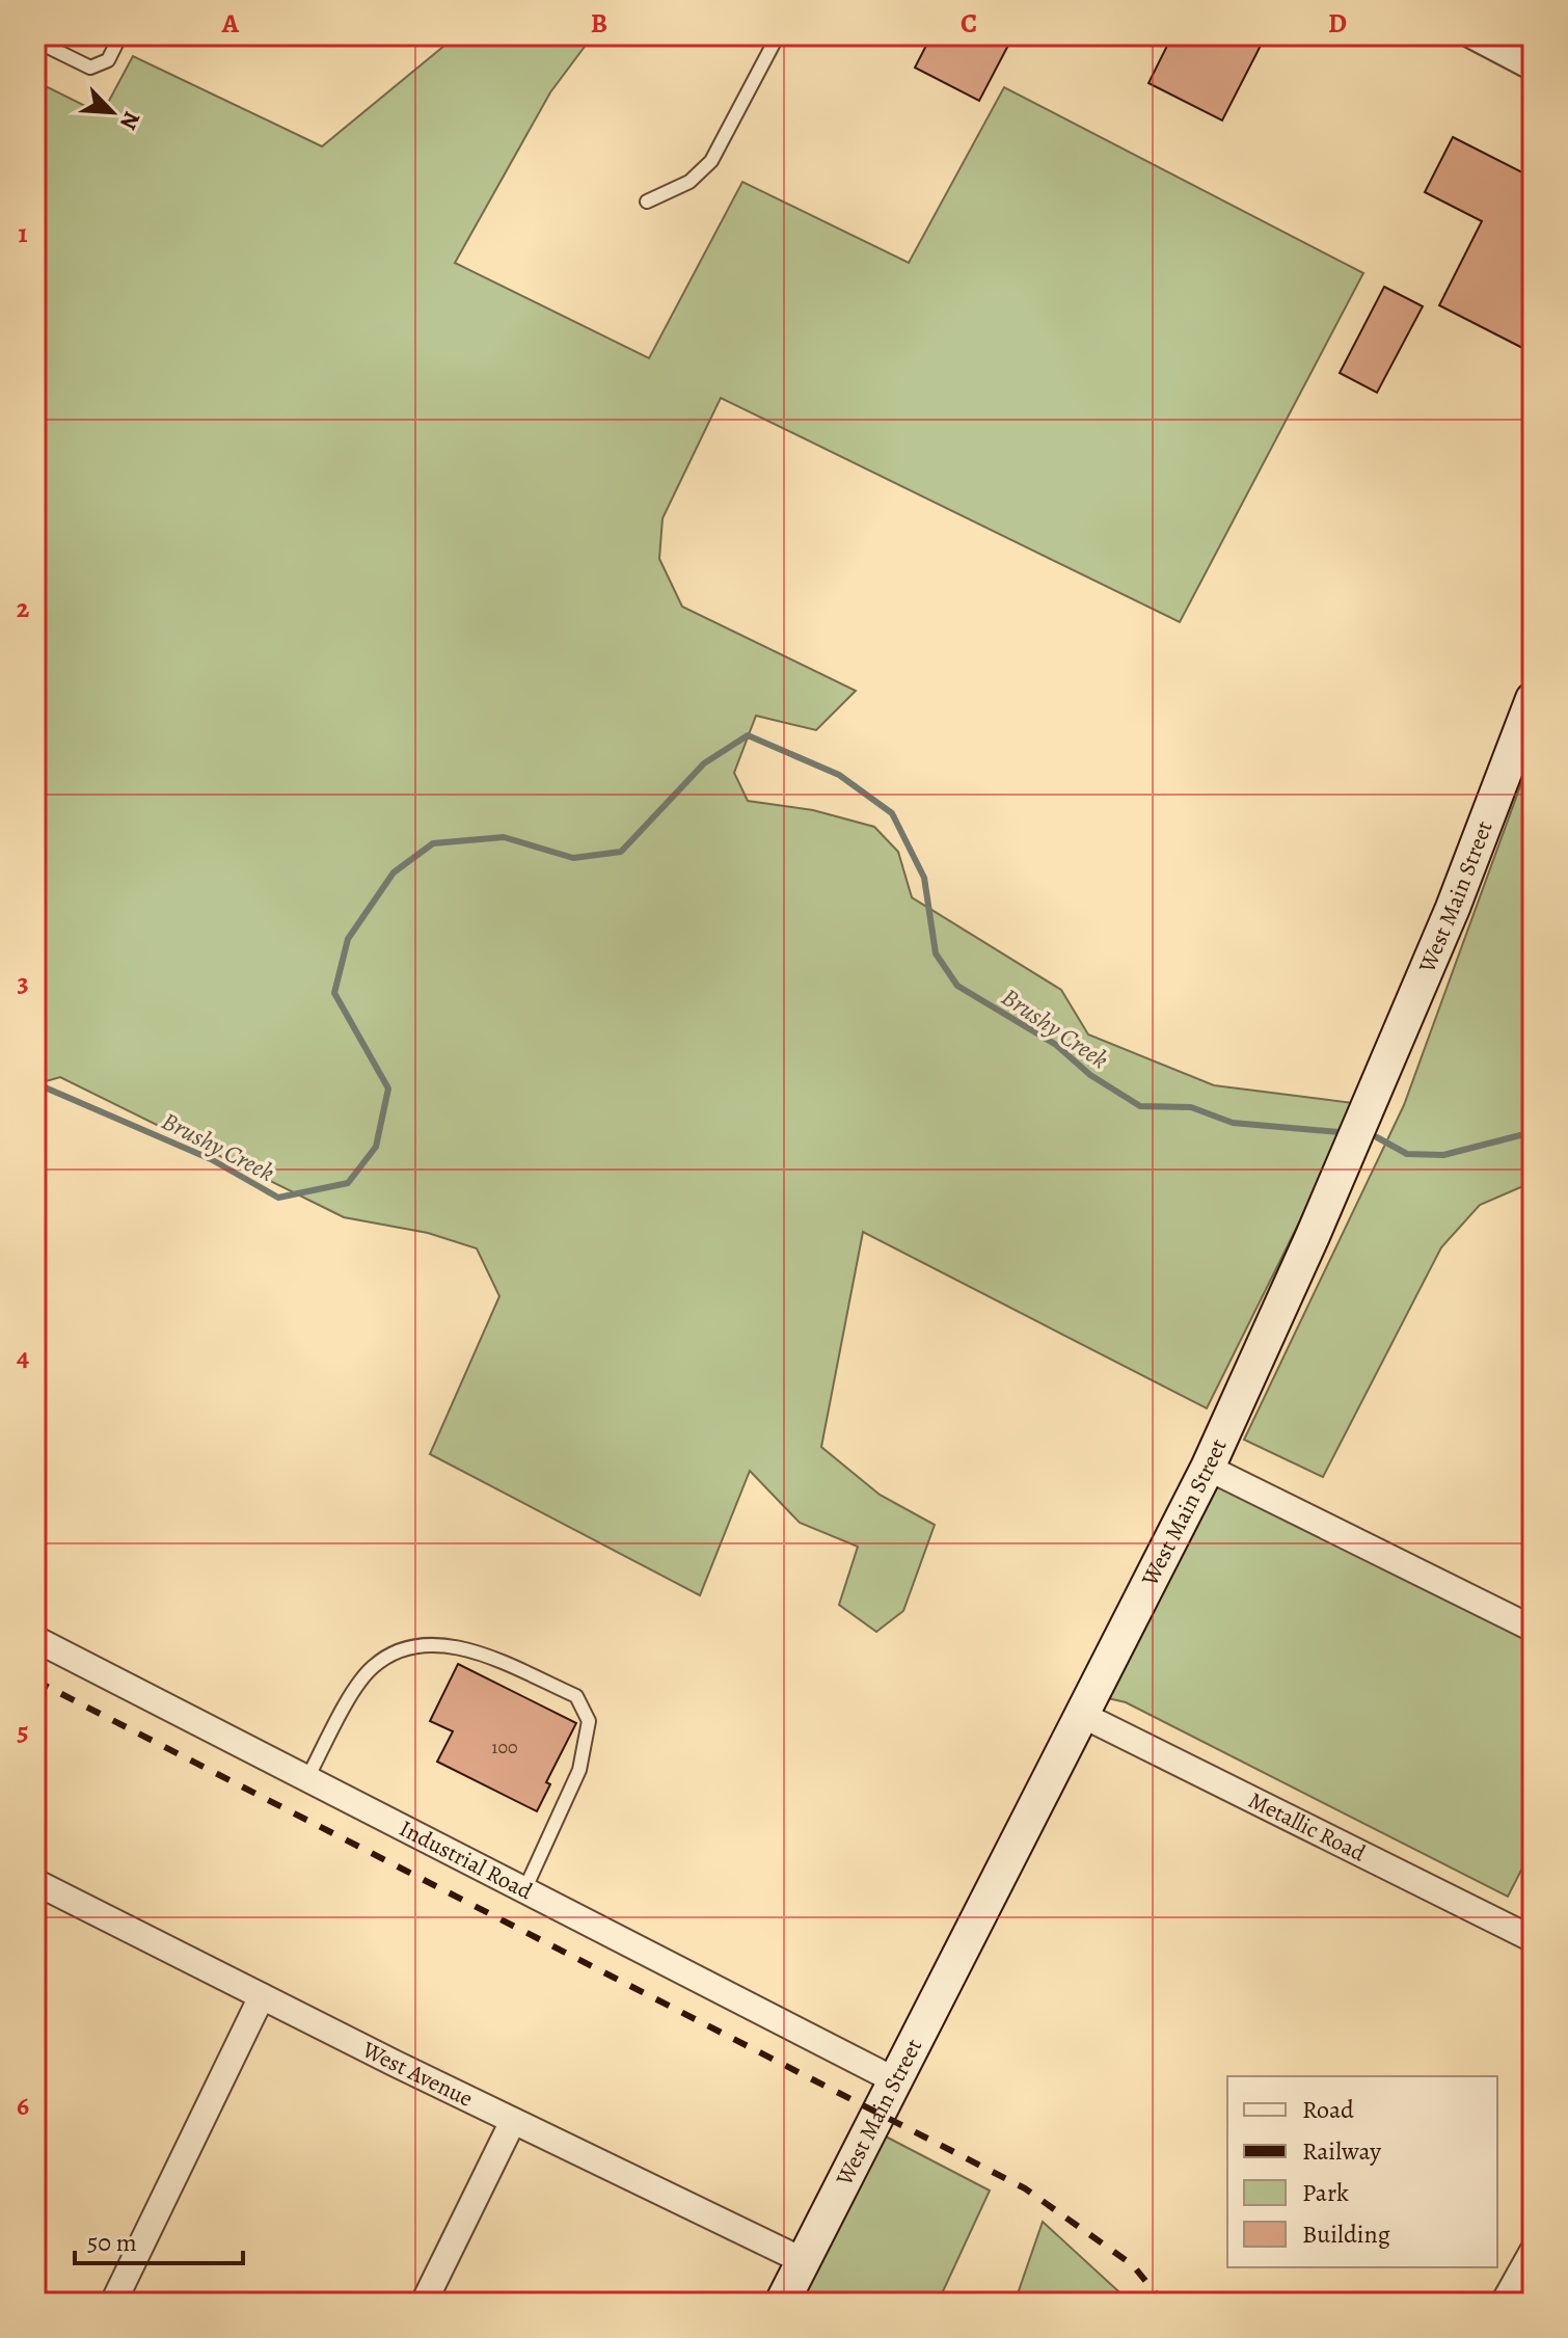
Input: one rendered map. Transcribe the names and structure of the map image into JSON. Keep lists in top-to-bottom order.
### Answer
{
  "streets": {
    "main road": ["West Main Street"],
    "street": ["Metallic Road", "Industrial Road", "West Avenue"]
  },
  "crossings": [
    ["West Main Street", "Metallic Road"],
    ["West Main Street", "Industrial Road"],
    ["West Main Street", "West Avenue"]
  ],
  "water": ["Brushy Creek"],
  "house_numbers": ["100"],
  "legend": [
    "Road",
    "Railway",
    "Park",
    "Building"
  ],
  "scale_bar": "50 m",
  "north": "bottom right",
  "grid": {
    "columns": [
      "A",
      "B",
      "C",
      "D"
    ],
    "rows": [
      "1",
      "2",
      "3",
      "4",
      "5",
      "6"
    ]
  }
}
